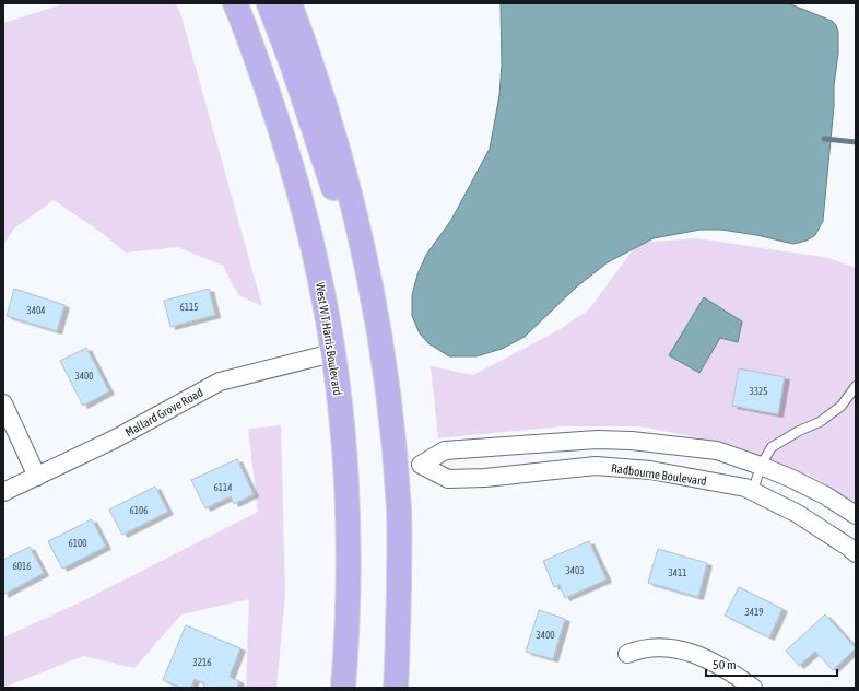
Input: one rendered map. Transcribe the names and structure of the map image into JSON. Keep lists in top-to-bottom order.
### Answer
{
  "streets": {
    "main road": ["West W T Harris Boulevard"],
    "street": ["Mallard Grove Road", "Radbourne Boulevard"]
  },
  "crossings": [
    ["West W T Harris Boulevard", "Mallard Grove Road"]
  ],
  "house_numbers": [
    "6115",
    "3404",
    "3400",
    "3325",
    "6114",
    "6106",
    "6100",
    "6016",
    "3403",
    "3411",
    "3419",
    "3400",
    "3216"
  ],
  "scale_bar": "50 m"
}
